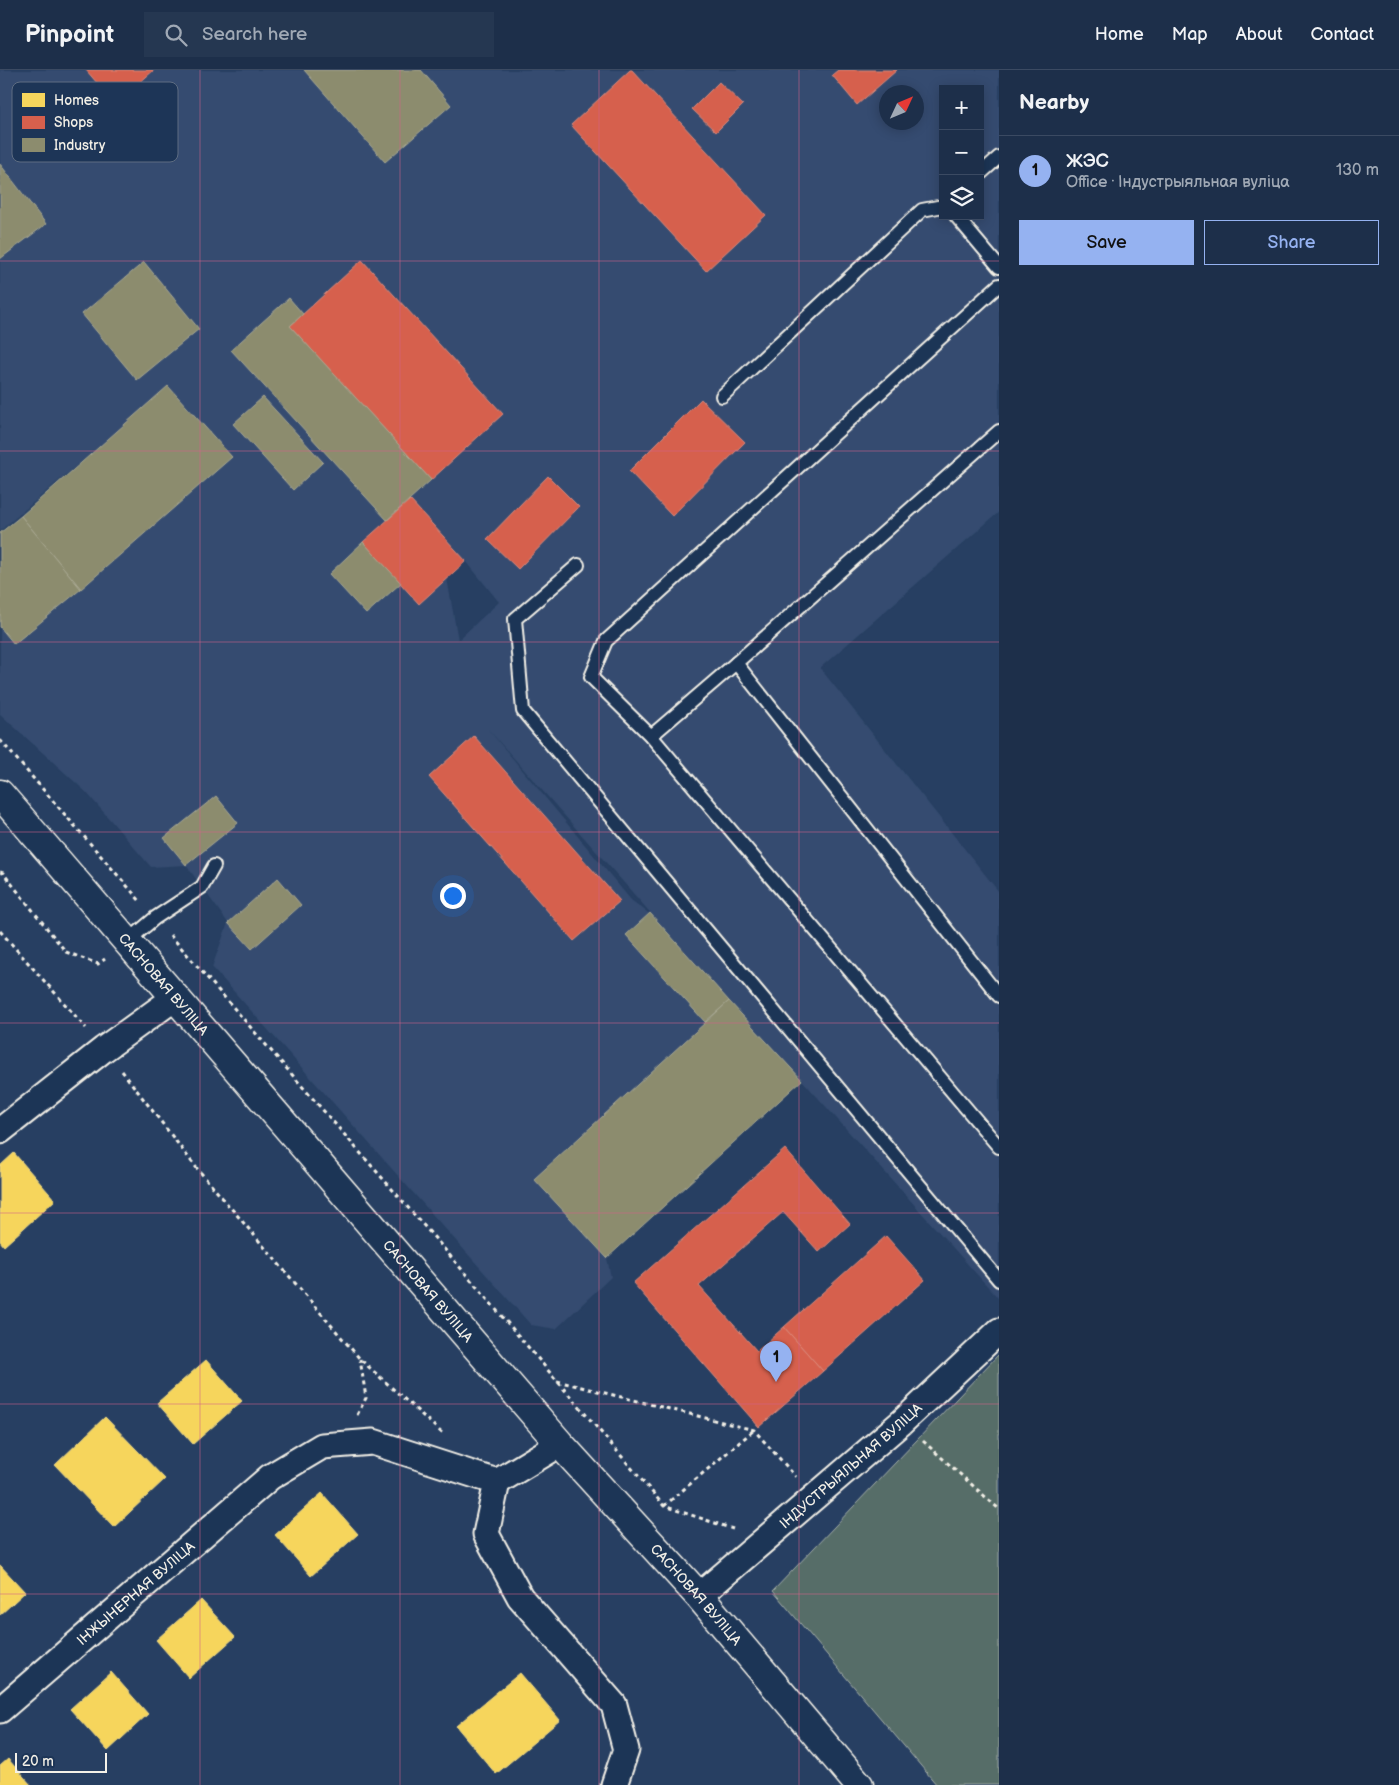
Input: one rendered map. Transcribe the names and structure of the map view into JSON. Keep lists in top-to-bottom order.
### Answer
{
  "streets": {
    "street": ["САСНОВАЯ ВУЛІЦА", "ІНДУСТРЫЯЛЬНАЯ ВУЛІЦА", "ІНЖЫНЕРНАЯ ВУЛІЦА"]
  },
  "crossings": [
    ["САСНОВАЯ ВУЛІЦА", "ІНДУСТРЫЯЛЬНАЯ ВУЛІЦА"]
  ],
  "legend": ["Homes", "Shops", "Industry"],
  "scale_bar": "20 m",
  "north": "top right",
  "page": {
    "header": "Pinpoint",
    "search": "Search here",
    "nav": [
      "Home",
      "Map",
      "About",
      "Contact"
    ],
    "heading": "Nearby",
    "map_buttons": ["+", "−"],
    "list": [
      {
        "mark": "1",
        "name": "ЖЭС",
        "note": "Office · Індустрыяльная вуліца",
        "value": "130 m"
      }
    ],
    "buttons": ["Save", "Share"],
    "pins": "1",
    "scale": "20 m"
  }
}
